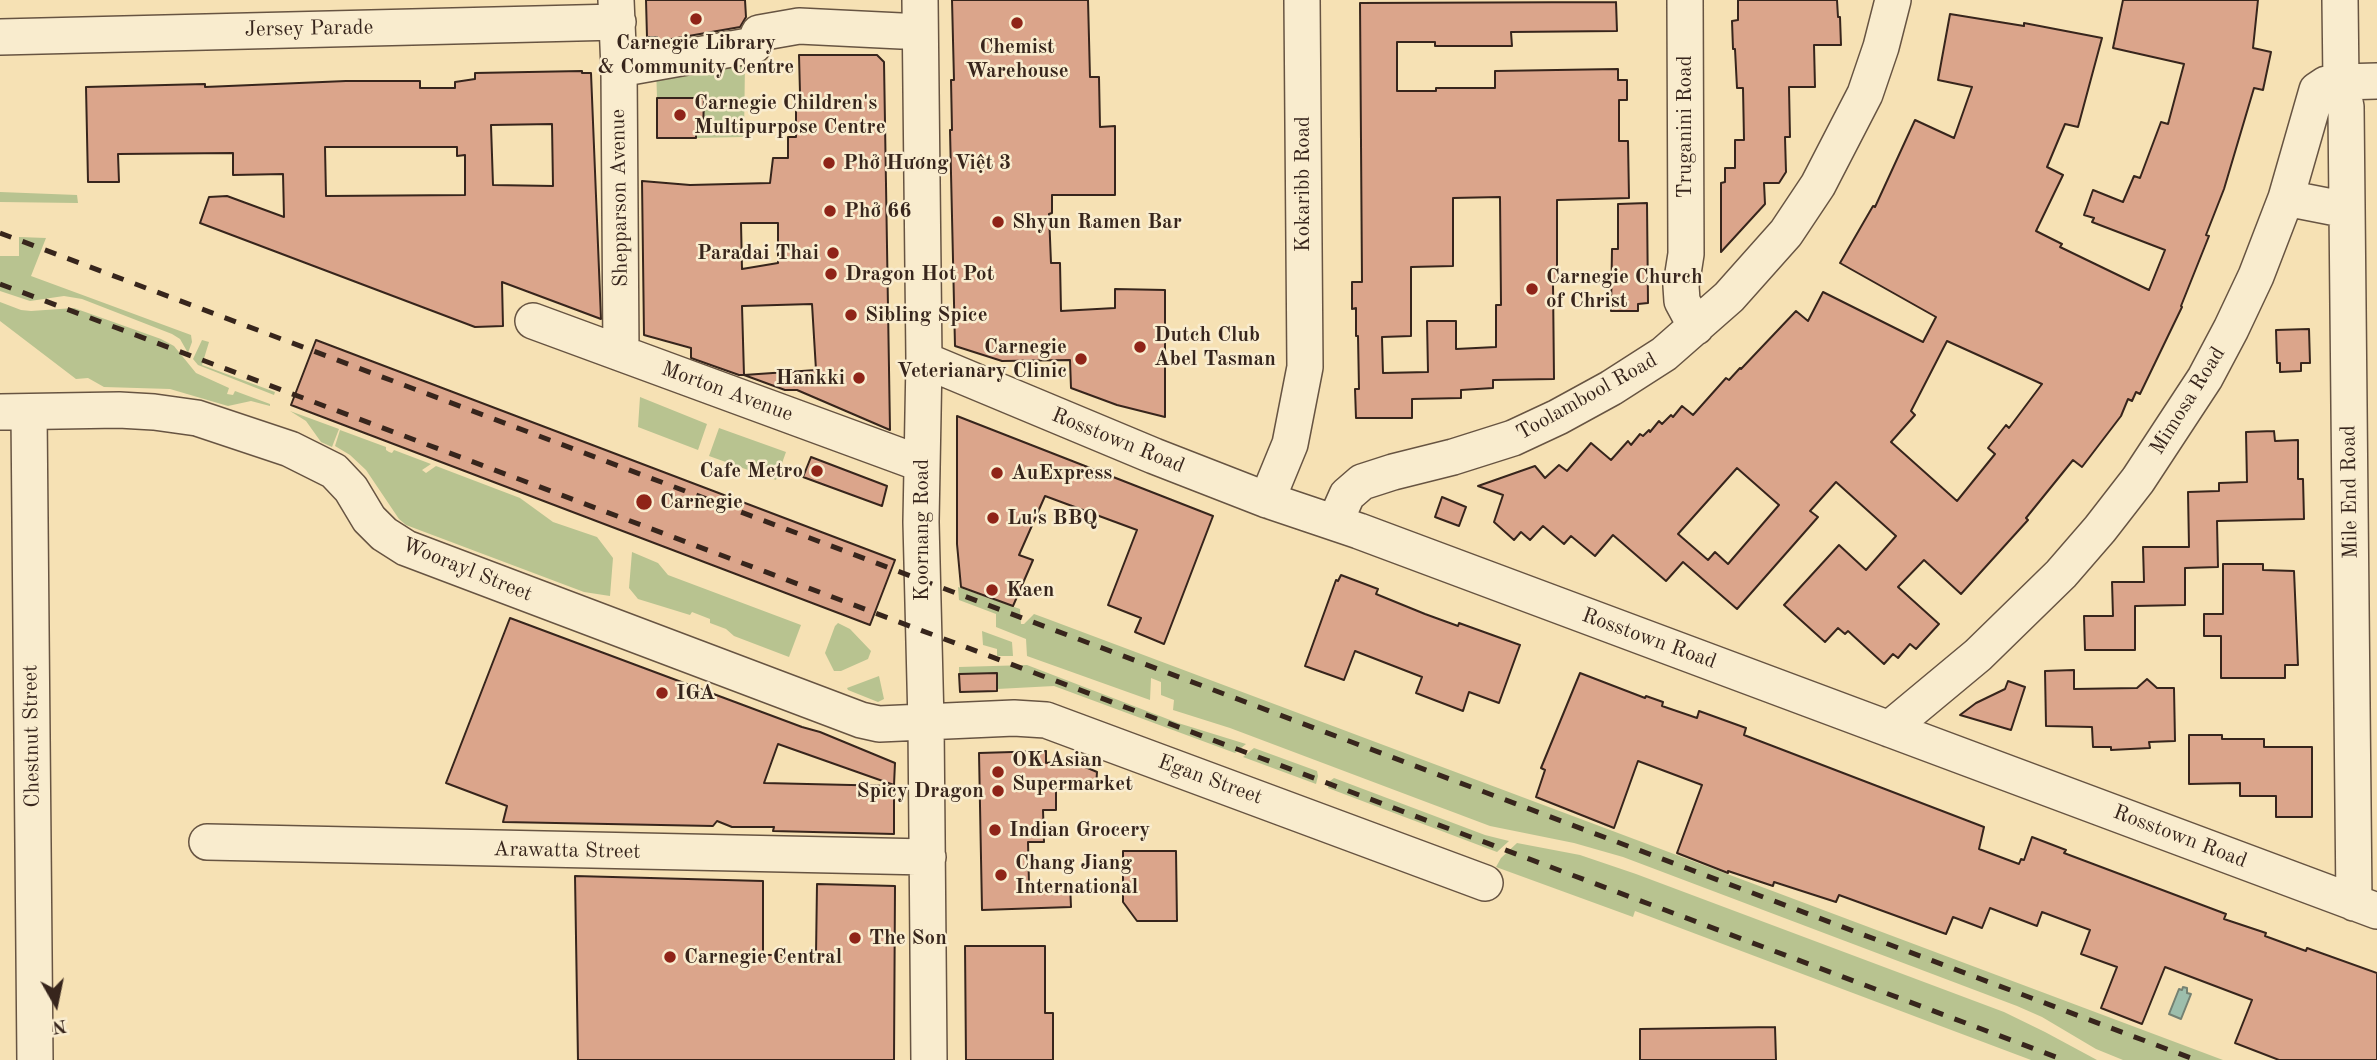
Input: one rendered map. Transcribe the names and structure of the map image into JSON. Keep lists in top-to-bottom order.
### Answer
{
  "streets": {
    "street": [
      "Jersey Parade",
      "Truganini Road",
      "Kokaribb Road",
      "Shepparson Avenue",
      "Morton Avenue",
      "Toolambool Road",
      "Mimosa Road",
      "Rosstown Road",
      "Mile End Road",
      "Koornang Road",
      "Woorayl Street",
      "Chestnut Street",
      "Egan Street",
      "Arawatta Street"
    ]
  },
  "crossings": [
    ["Jersey Parade", "Shepparson Avenue"],
    ["Truganini Road", "Toolambool Road"],
    ["Kokaribb Road", "Rosstown Road"],
    ["Shepparson Avenue", "Morton Avenue"],
    ["Morton Avenue", "Koornang Road"],
    ["Toolambool Road", "Rosstown Road"],
    ["Mimosa Road", "Rosstown Road"],
    ["Mimosa Road", "Mile End Road"],
    ["Rosstown Road", "Mile End Road"],
    ["Rosstown Road", "Koornang Road"],
    ["Koornang Road", "Woorayl Street"],
    ["Koornang Road", "Egan Street"],
    ["Koornang Road", "Arawatta Street"],
    ["Woorayl Street", "Chestnut Street"],
    ["Woorayl Street", "Egan Street"]
  ],
  "places": [
    "Carnegie Library & Community Centre",
    "Chemist Warehouse",
    "Carnegie Children's Multipurpose Centre",
    "Phở Hương Việt 3",
    "Phở 66",
    "Shyun Ramen Bar",
    "Paradai Thai",
    "Dragon Hot Pot",
    "Carnegie Church of Christ",
    "Sibling Spice",
    "Dutch Club Abel Tasman",
    "Carnegie Veterianary Clinic",
    "Hankki",
    "Cafe Metro",
    "AuExpress",
    "Carnegie",
    "Lu's BBQ",
    "Kaen",
    "IGA",
    "OK Asian Supermarket",
    "Spicy Dragon",
    "Indian Grocery",
    "Chang Jiang International",
    "The Son",
    "Carnegie Central"
  ],
  "north": "bottom"
}
